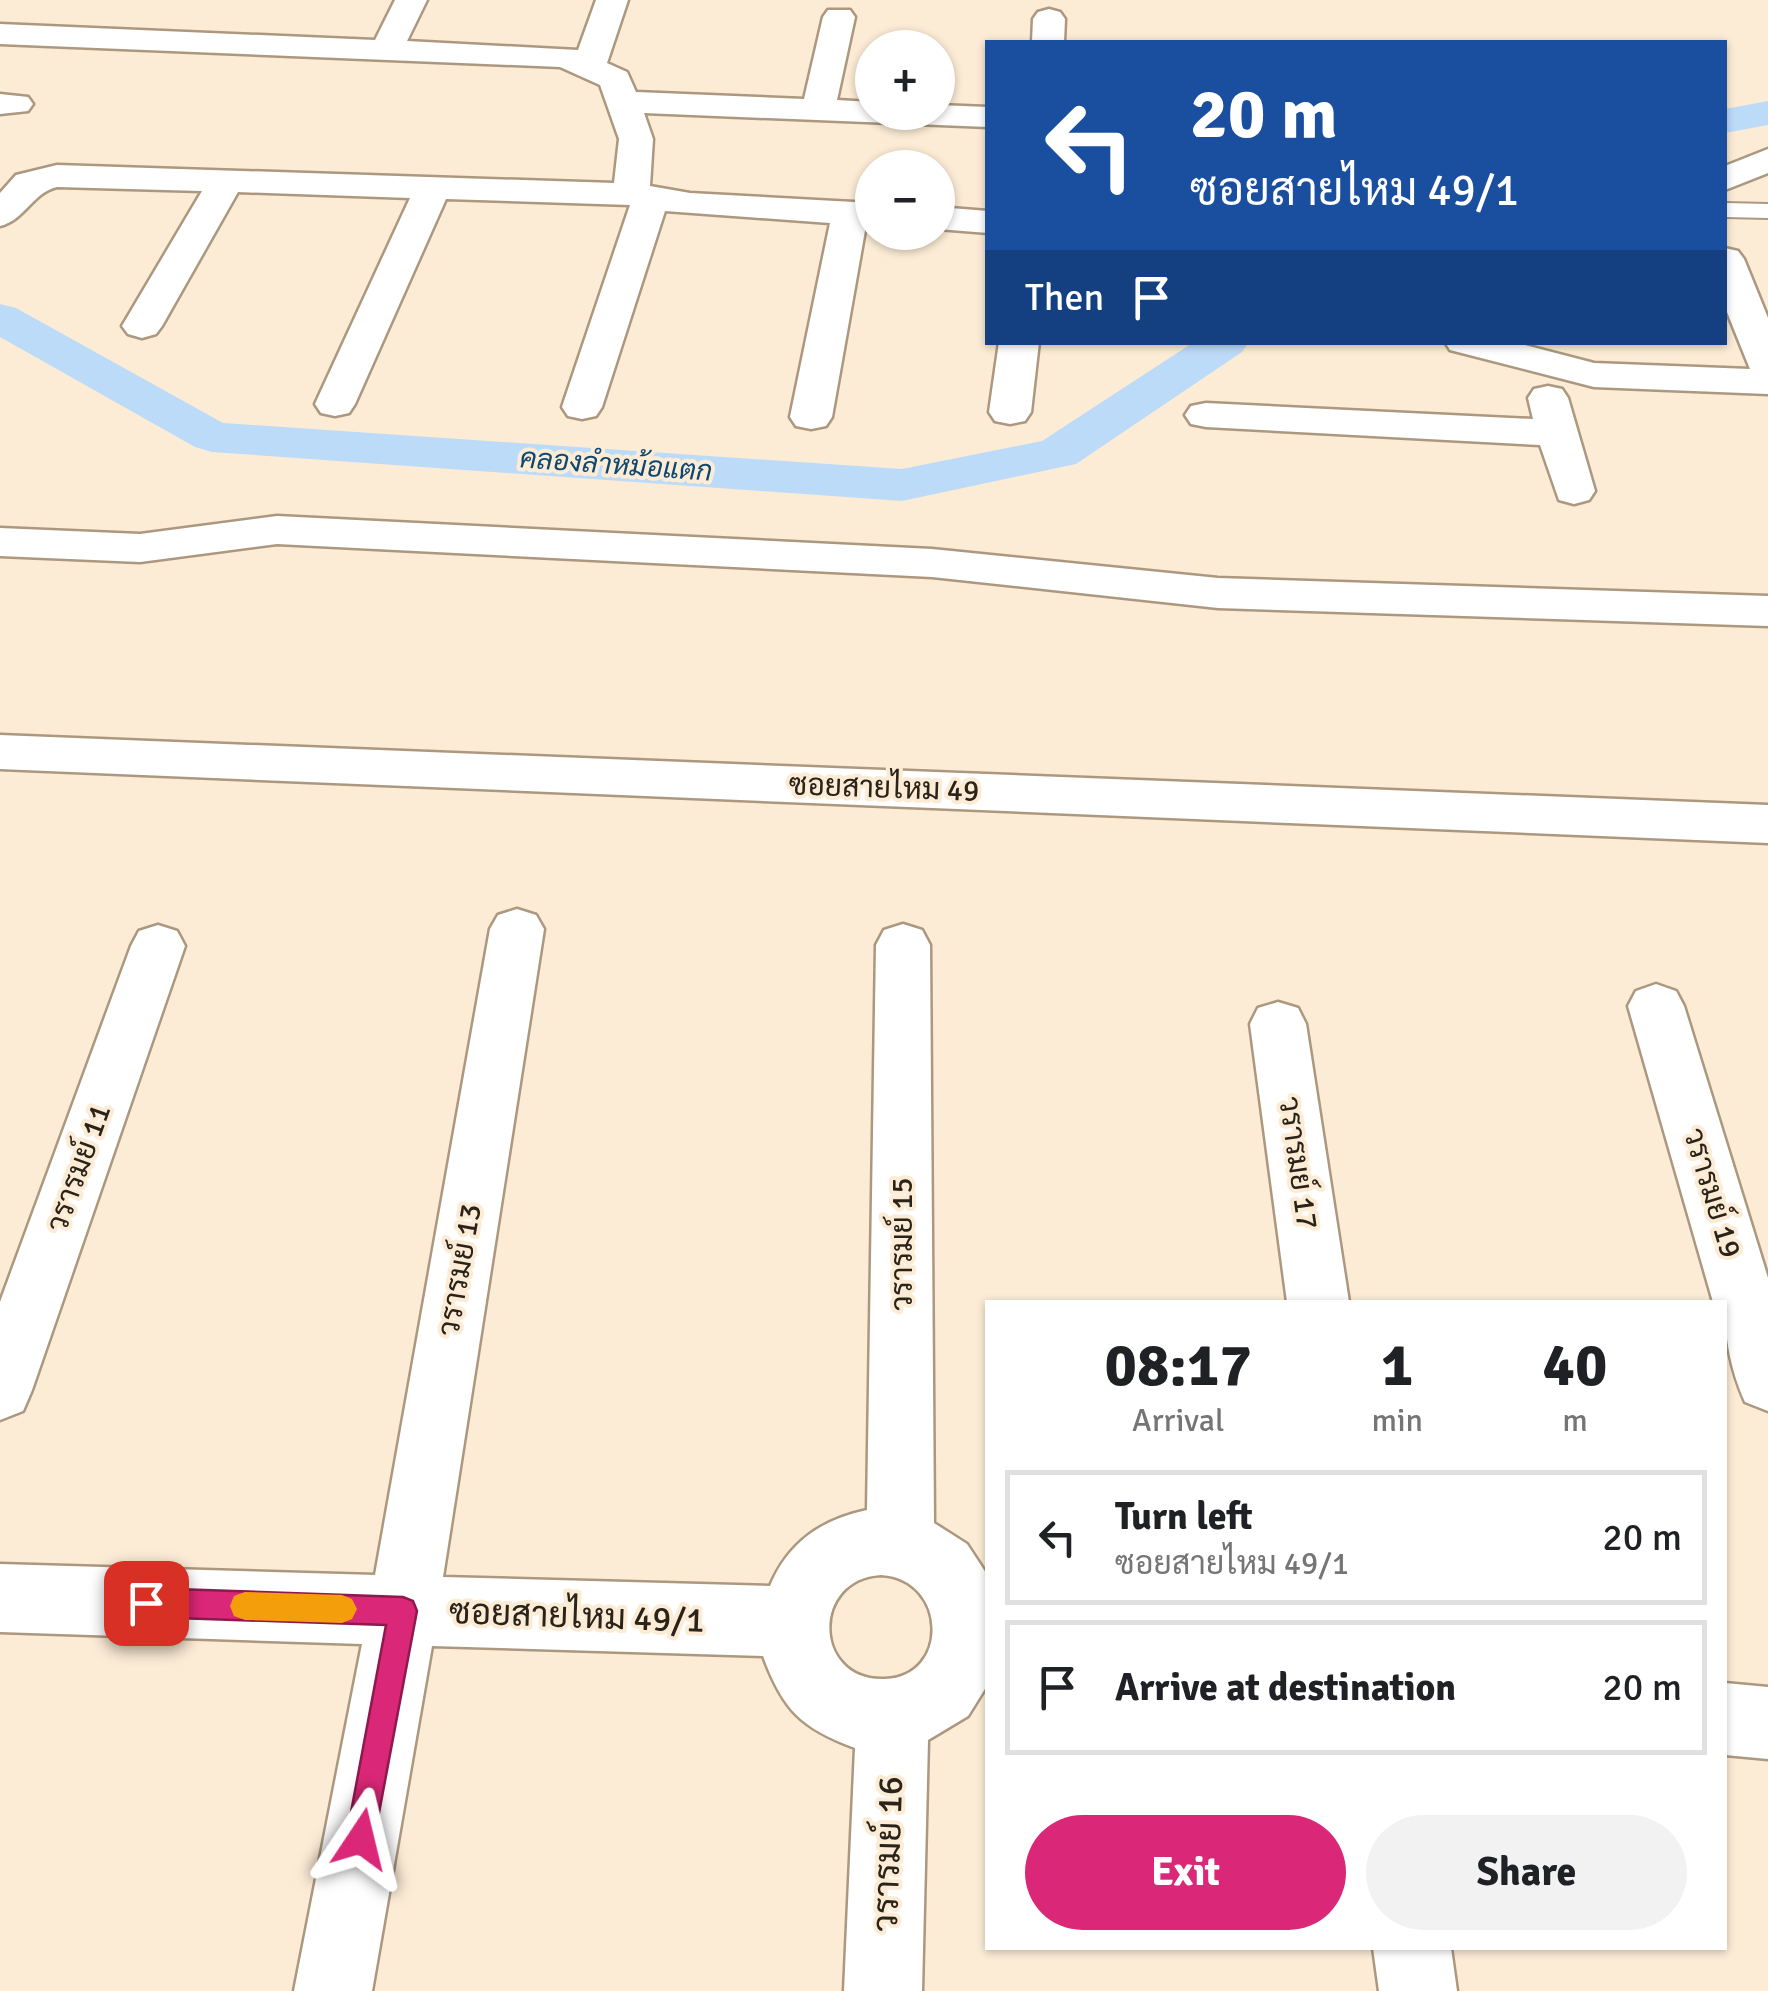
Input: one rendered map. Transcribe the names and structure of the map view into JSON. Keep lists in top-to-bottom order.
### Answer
{
  "streets": {
    "street": [
      "ซอยสายไหม 49",
      "วรารมย์ 17",
      "วรารมย์ 11",
      "วรารมย์ 19",
      "วรารมย์ 15",
      "วรารมย์ 13",
      "ซอยสายไหม 49/1",
      "วรารมย์ 16"
    ]
  },
  "crossings": [
    ["วรารมย์ 15", "ซอยสายไหม 49/1"],
    ["วรารมย์ 15", "วรารมย์ 16"],
    ["วรารมย์ 13", "ซอยสายไหม 49/1"],
    ["ซอยสายไหม 49/1", "วรารมย์ 16"]
  ],
  "water": ["คลองลำหม้อแตก"],
  "page": {
    "map_buttons": ["+", "−"],
    "turn": ["20 m", "ซอยสายไหม 49/1"],
    "then": "Then",
    "eta": [
      "08:17",
      "Arrival",
      "1",
      "min",
      "40",
      "m"
    ],
    "list": [
      {
        "name": "Turn left",
        "note": "ซอยสายไหม 49/1",
        "value": "20 m"
      },
      {
        "name": "Arrive at destination",
        "value": "20 m"
      }
    ],
    "buttons": ["Exit", "Share"]
  }
}
